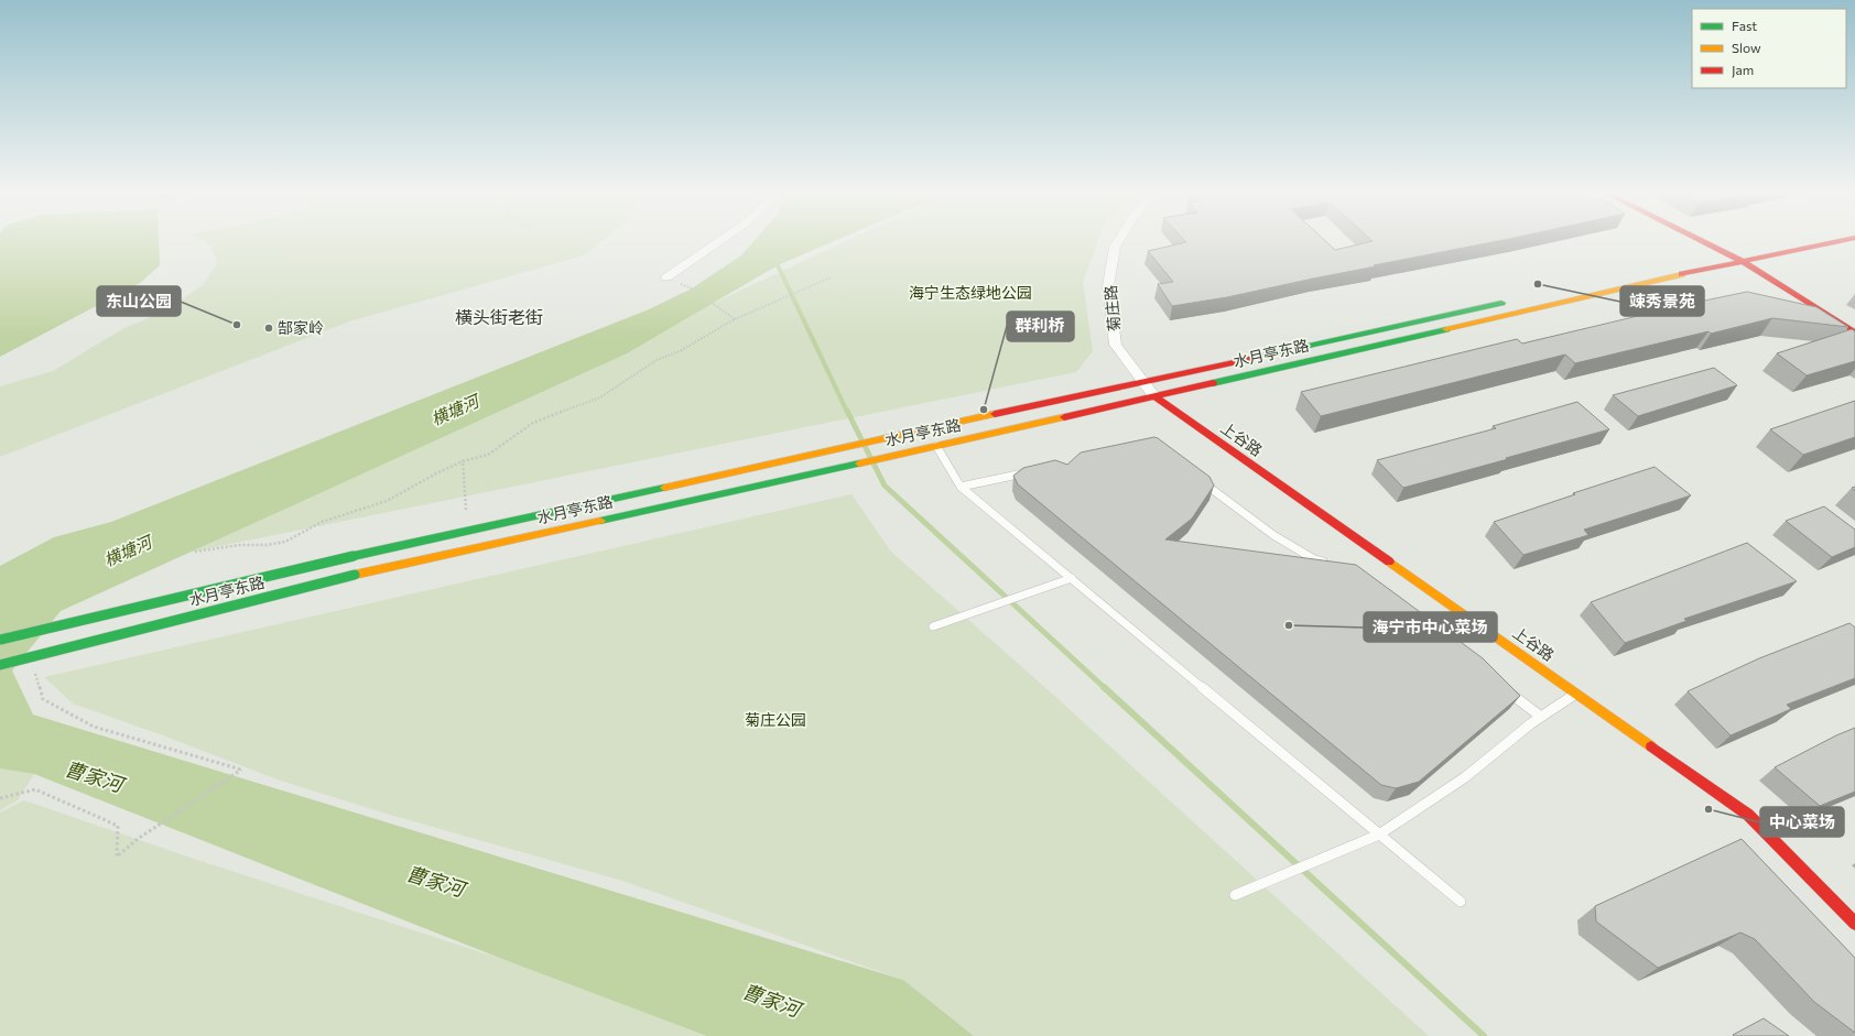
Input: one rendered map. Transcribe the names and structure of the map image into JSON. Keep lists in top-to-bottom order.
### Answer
{
  "streets": {
    "main road": ["水月亭东路", "上谷路"],
    "street": ["菊庄路"]
  },
  "crossings": [
    ["菊庄路", "水月亭东路"],
    ["菊庄路", "上谷路"],
    ["水月亭东路", "上谷路"]
  ],
  "districts": ["横头街老街"],
  "water": ["横塘河", "曹家河"],
  "parks": ["海宁生态绿地公园", "菊庄公园"],
  "places": [
    "竦秀景苑",
    "东山公园",
    "郜家岭",
    "群利桥",
    "海宁市中心菜场",
    "中心菜场"
  ],
  "legend": ["Fast", "Slow", "Jam"]
}
